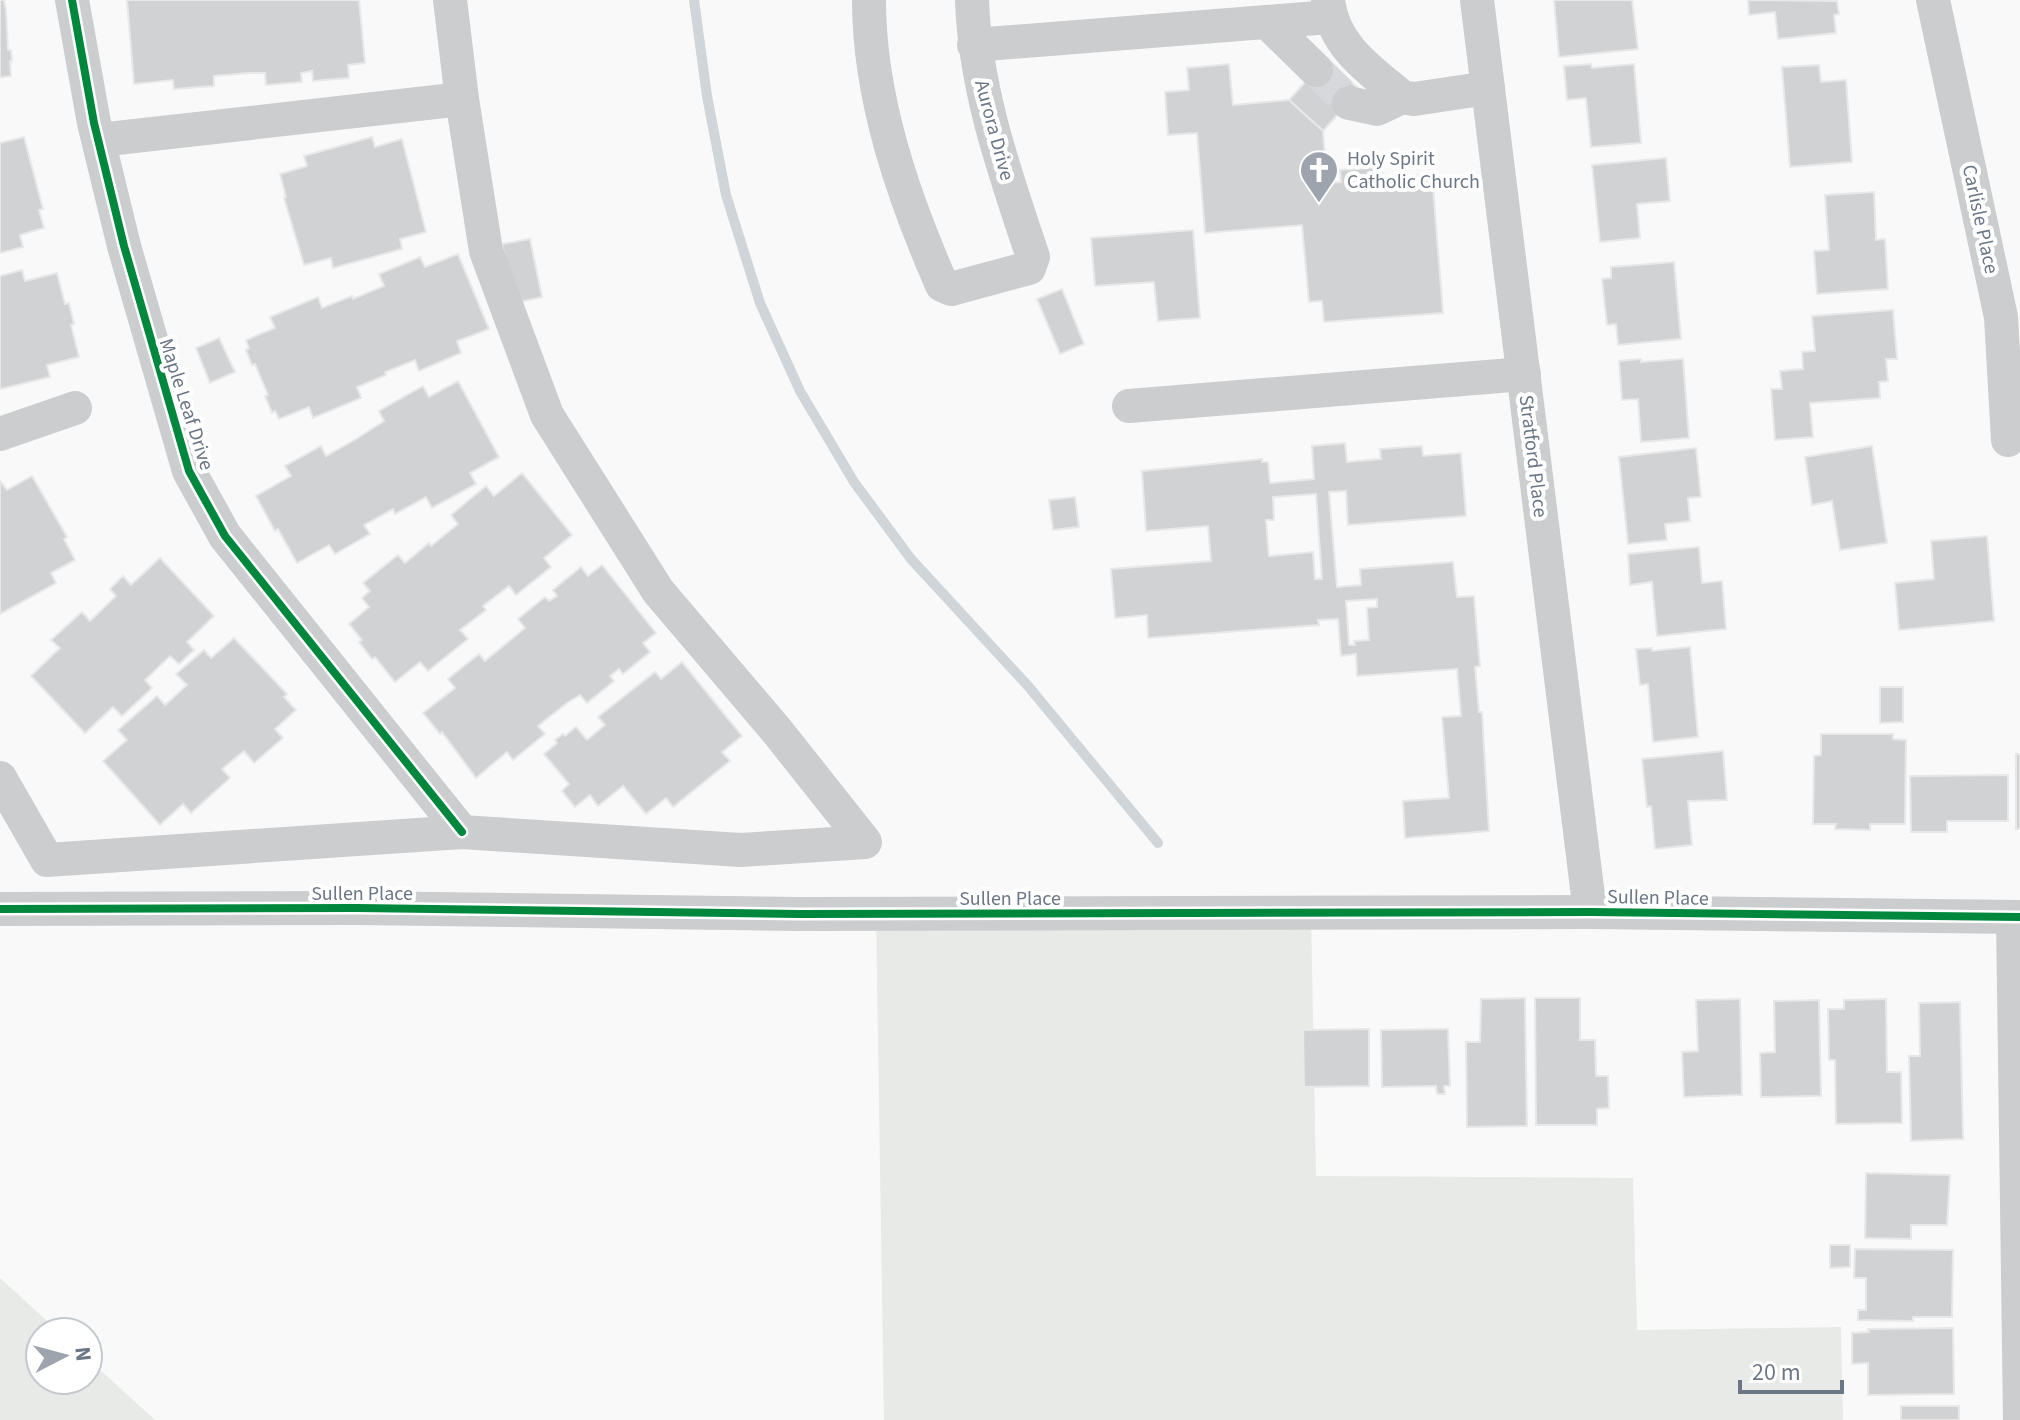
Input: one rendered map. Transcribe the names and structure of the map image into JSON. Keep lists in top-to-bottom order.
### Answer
{
  "streets": {
    "street": [
      "Aurora Drive",
      "Carlisle Place",
      "Maple Leaf Drive",
      "Stratford Place",
      "Sullen Place"
    ]
  },
  "crossings": [
    ["Stratford Place", "Sullen Place"]
  ],
  "places": {
    "church": ["Holy Spirit Catholic Church"]
  },
  "scale_bar": "20 m",
  "north": "right"
}
